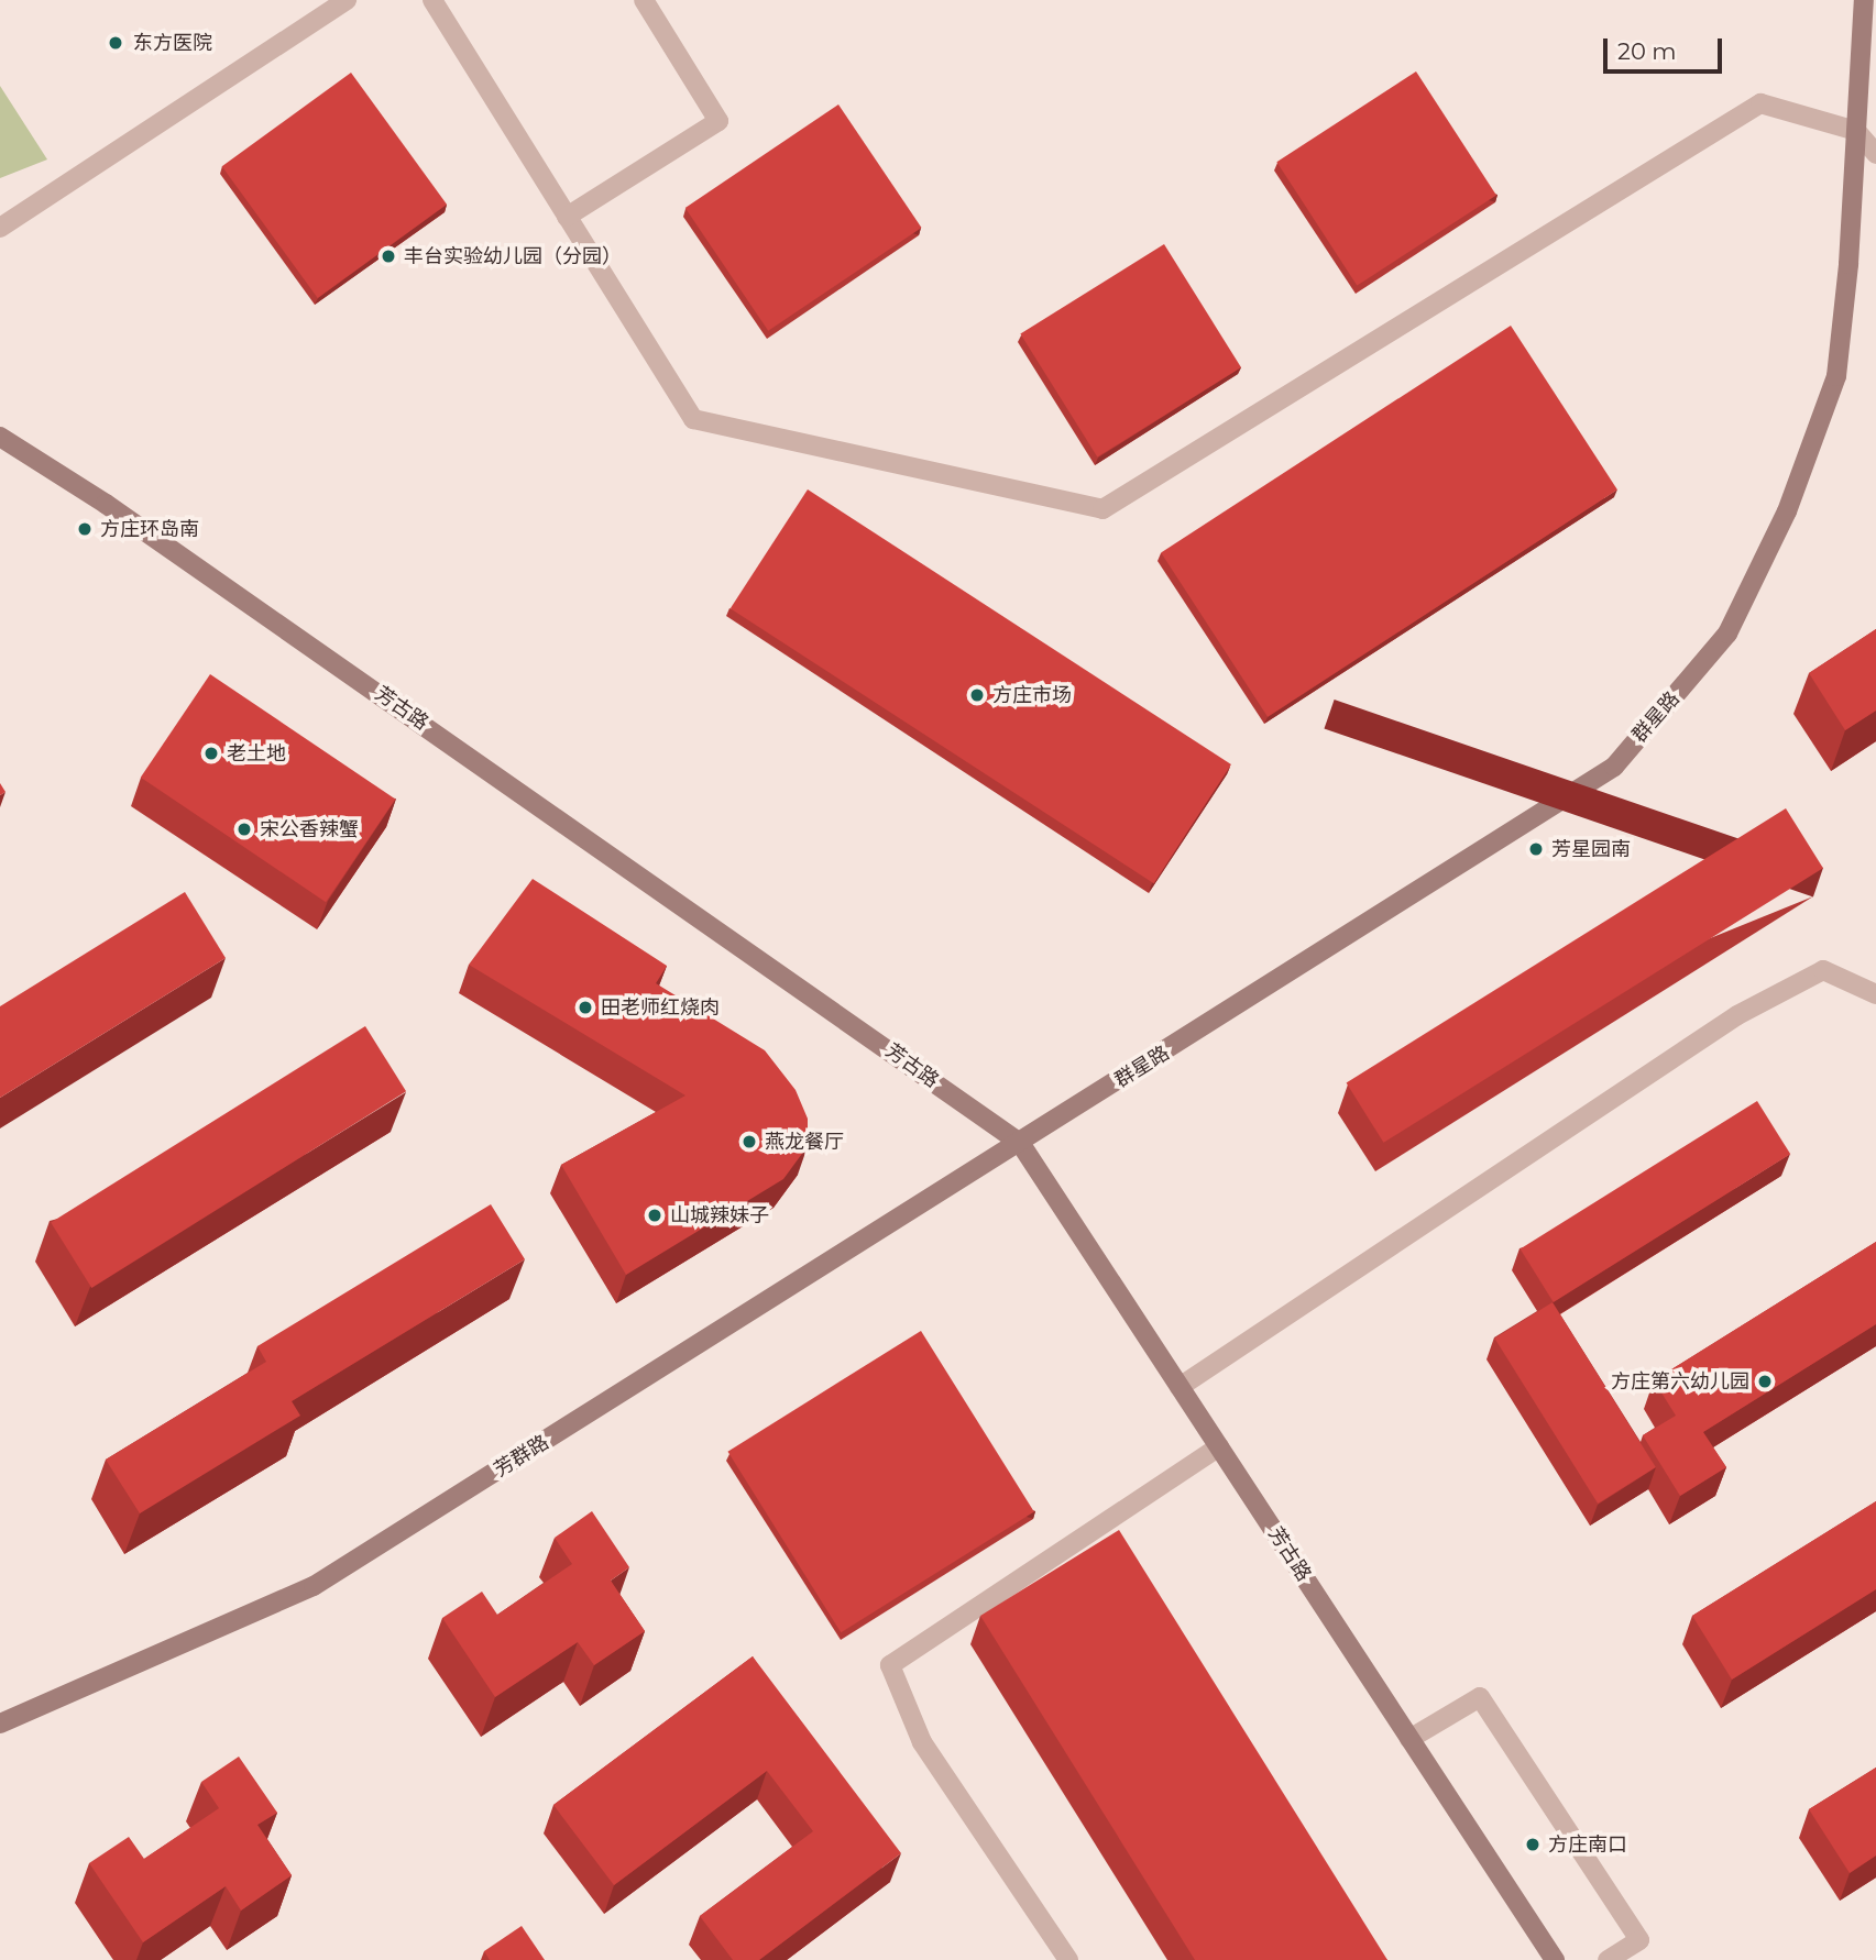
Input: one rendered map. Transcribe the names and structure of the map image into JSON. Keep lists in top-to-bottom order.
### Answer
{
  "streets": {
    "street": ["芳古路", "群星路", "芳群路"]
  },
  "crossings": [
    ["芳古路", "群星路"],
    ["芳古路", "芳群路"],
    ["群星路", "芳群路"]
  ],
  "places": [
    "东方医院",
    "丰台实验幼儿园（分园）",
    "方庄环岛南",
    "方庄市场",
    "老土地",
    "宋公香辣蟹",
    "芳星园南",
    "田老师红烧肉",
    "燕龙餐厅",
    "山城辣妹子",
    "方庄第六幼儿园",
    "方庄南口"
  ],
  "scale_bar": "20 m"
}
